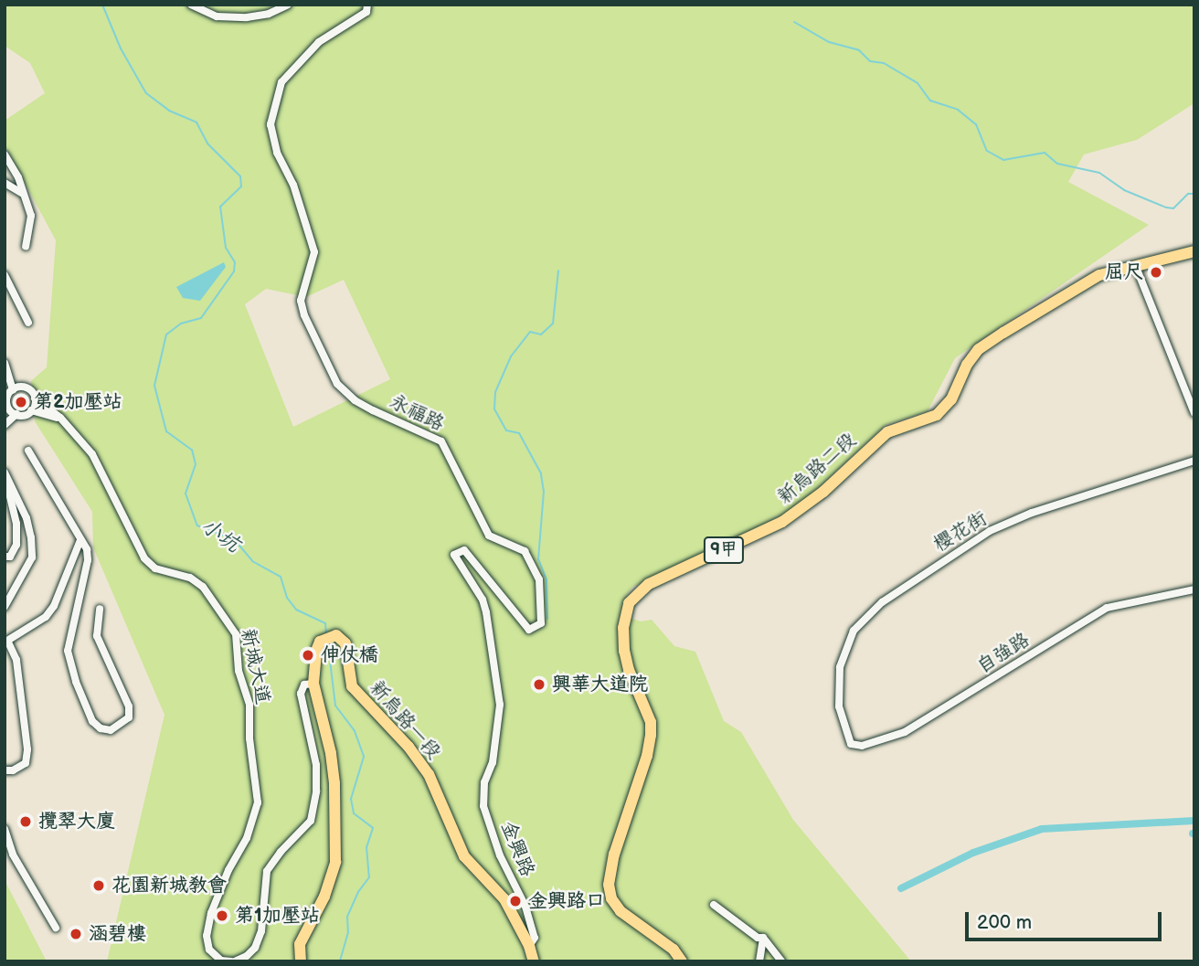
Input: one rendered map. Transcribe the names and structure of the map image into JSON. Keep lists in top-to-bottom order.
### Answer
{
  "streets": {
    "main road": ["新烏路二段", "9甲", "新烏路一段"],
    "street": [
      "永福路",
      "櫻花街",
      "自強路",
      "新城大道",
      "金興路"
    ]
  },
  "crossings": [
    ["永福路", "金興路"],
    ["櫻花街", "自強路"],
    ["新城大道", "新烏路一段"],
    ["新烏路一段", "金興路"]
  ],
  "water": ["小坑"],
  "places": [
    "屈尺",
    "第2加壓站",
    "伸仗橋",
    "興華大道院",
    "攬翠大廈",
    "花園新城教會",
    "金興路口",
    "第1加壓站",
    "涵碧樓"
  ],
  "scale_bar": "200 m"
}
